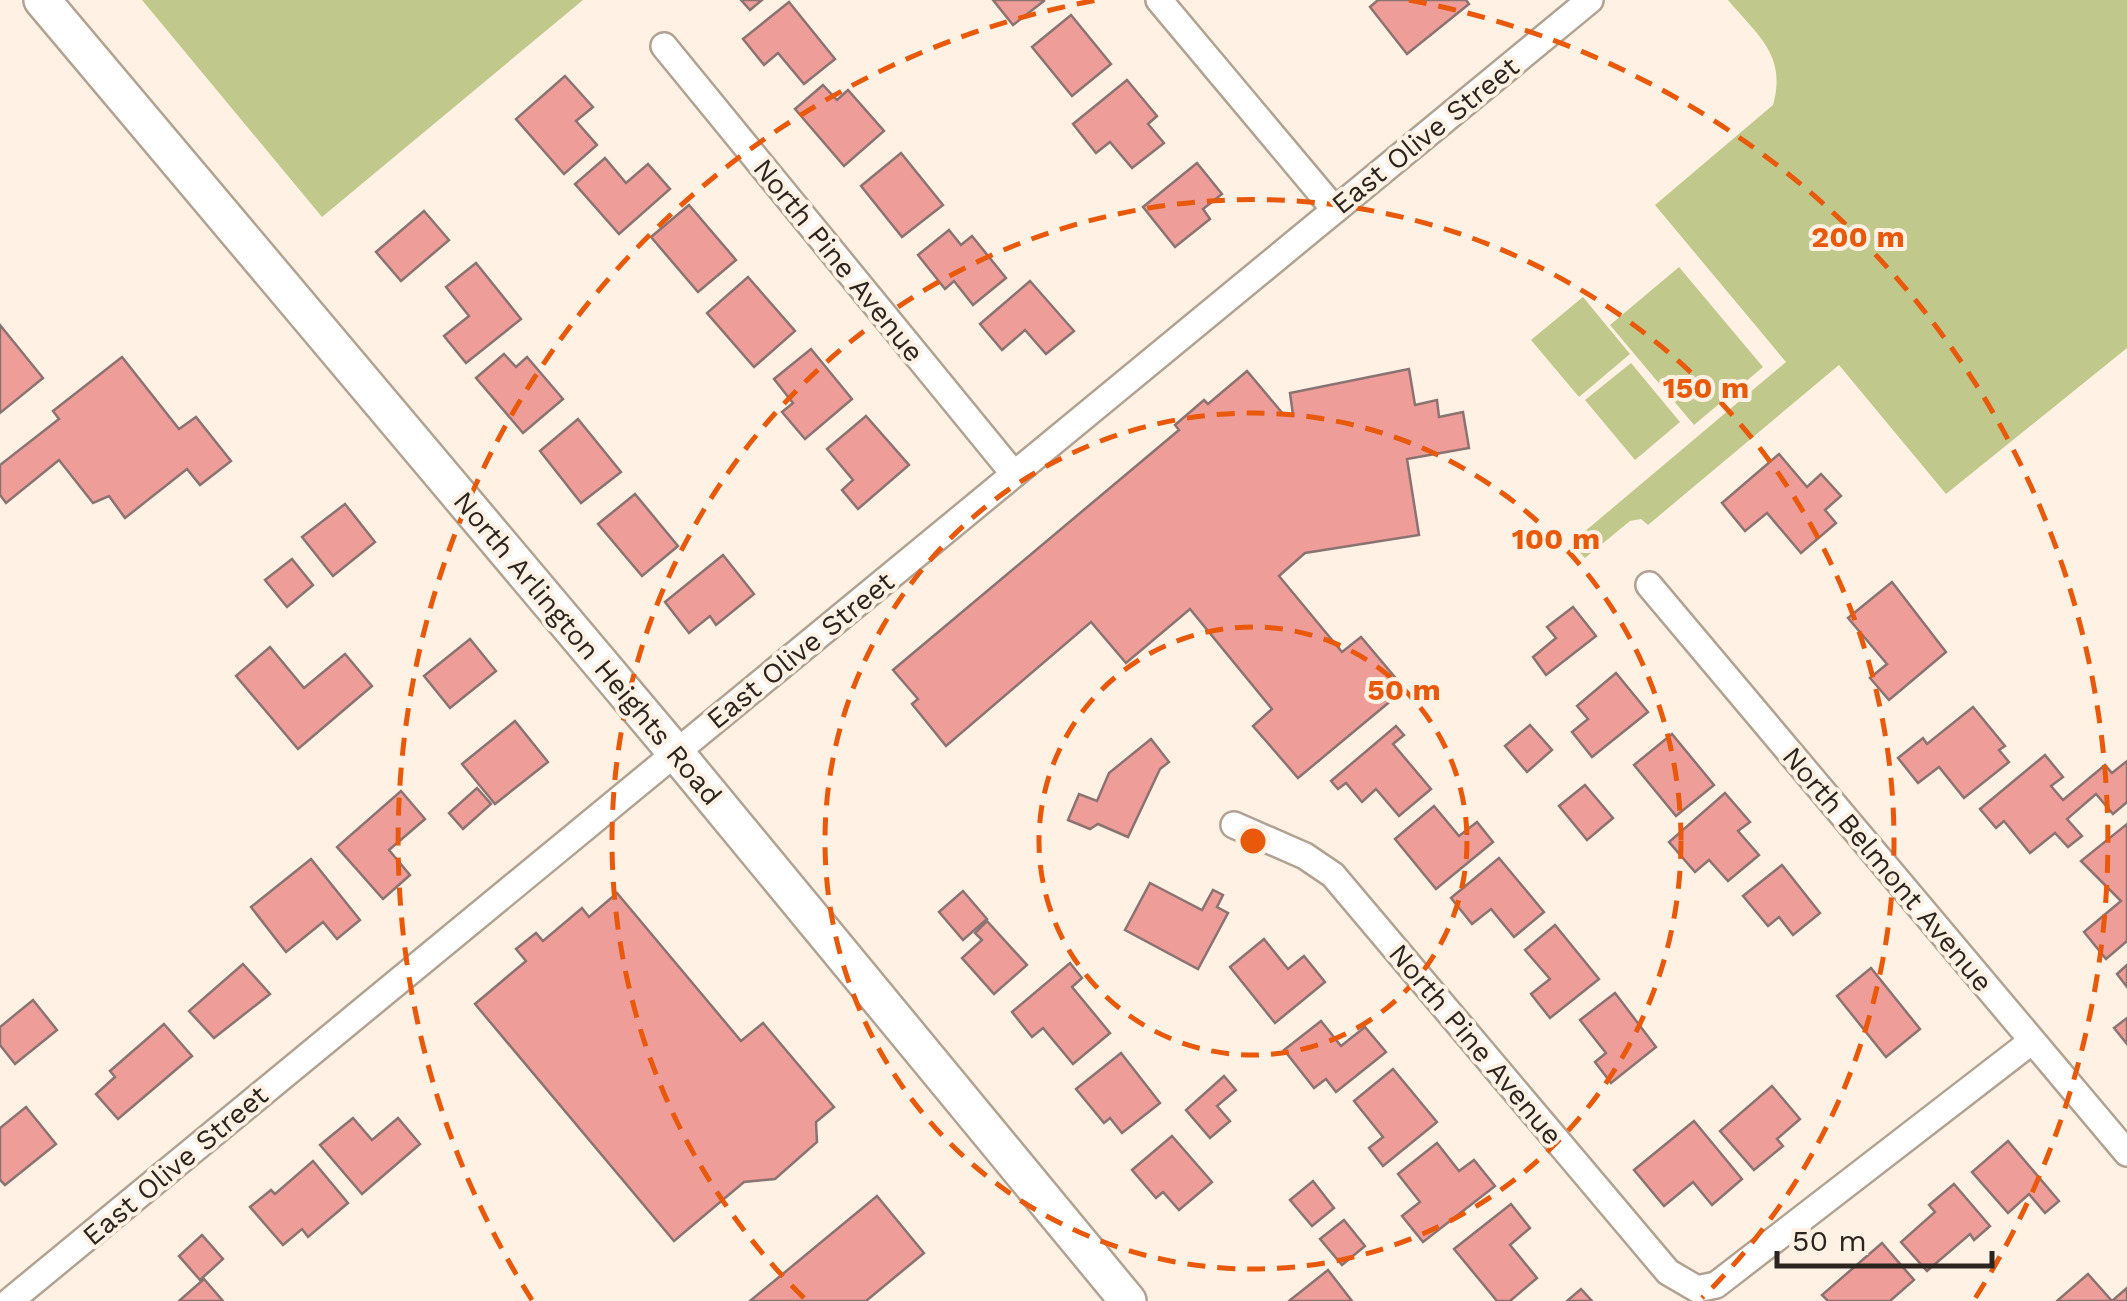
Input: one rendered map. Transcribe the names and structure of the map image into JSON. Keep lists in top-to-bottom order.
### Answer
{
  "streets": {
    "main road": ["North Arlington Heights Road"],
    "street": ["East Olive Street", "North Pine Avenue", "North Belmont Avenue"]
  },
  "crossings": [
    ["East Olive Street", "North Pine Avenue"],
    ["East Olive Street", "North Arlington Heights Road"],
    ["North Pine Avenue", "North Belmont Avenue"]
  ],
  "scale_bar": "50 m",
  "rings": [
    "200 m",
    "150 m",
    "100 m",
    "50 m"
  ]
}
